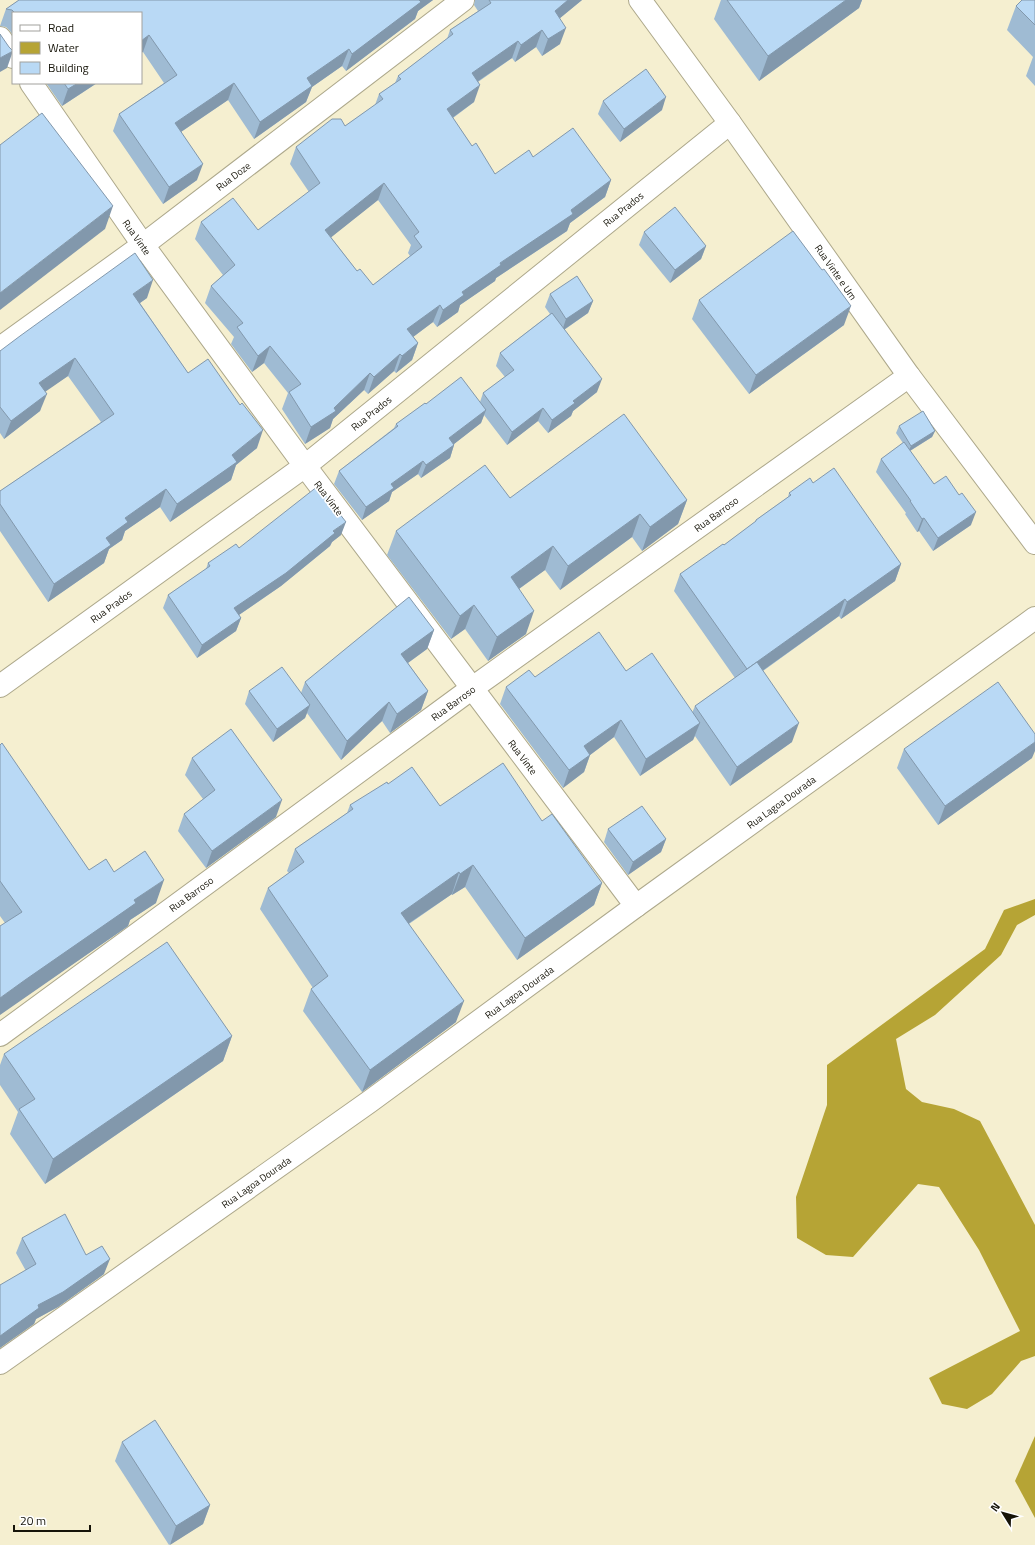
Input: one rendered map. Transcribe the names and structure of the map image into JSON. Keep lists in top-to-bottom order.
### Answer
{
  "streets": {
    "street": [
      "Rua Doze",
      "Rua Prados",
      "Rua Vinte",
      "Rua Vinte e Um",
      "Rua Barroso",
      "Rua Lagoa Dourada"
    ]
  },
  "crossings": [
    ["Rua Doze", "Rua Vinte"],
    ["Rua Prados", "Rua Vinte"],
    ["Rua Prados", "Rua Vinte e Um"],
    ["Rua Vinte", "Rua Barroso"],
    ["Rua Vinte", "Rua Lagoa Dourada"],
    ["Rua Vinte e Um", "Rua Barroso"]
  ],
  "legend": ["Road", "Water", "Building"],
  "scale_bar": "20 m",
  "north": "top left"
}
